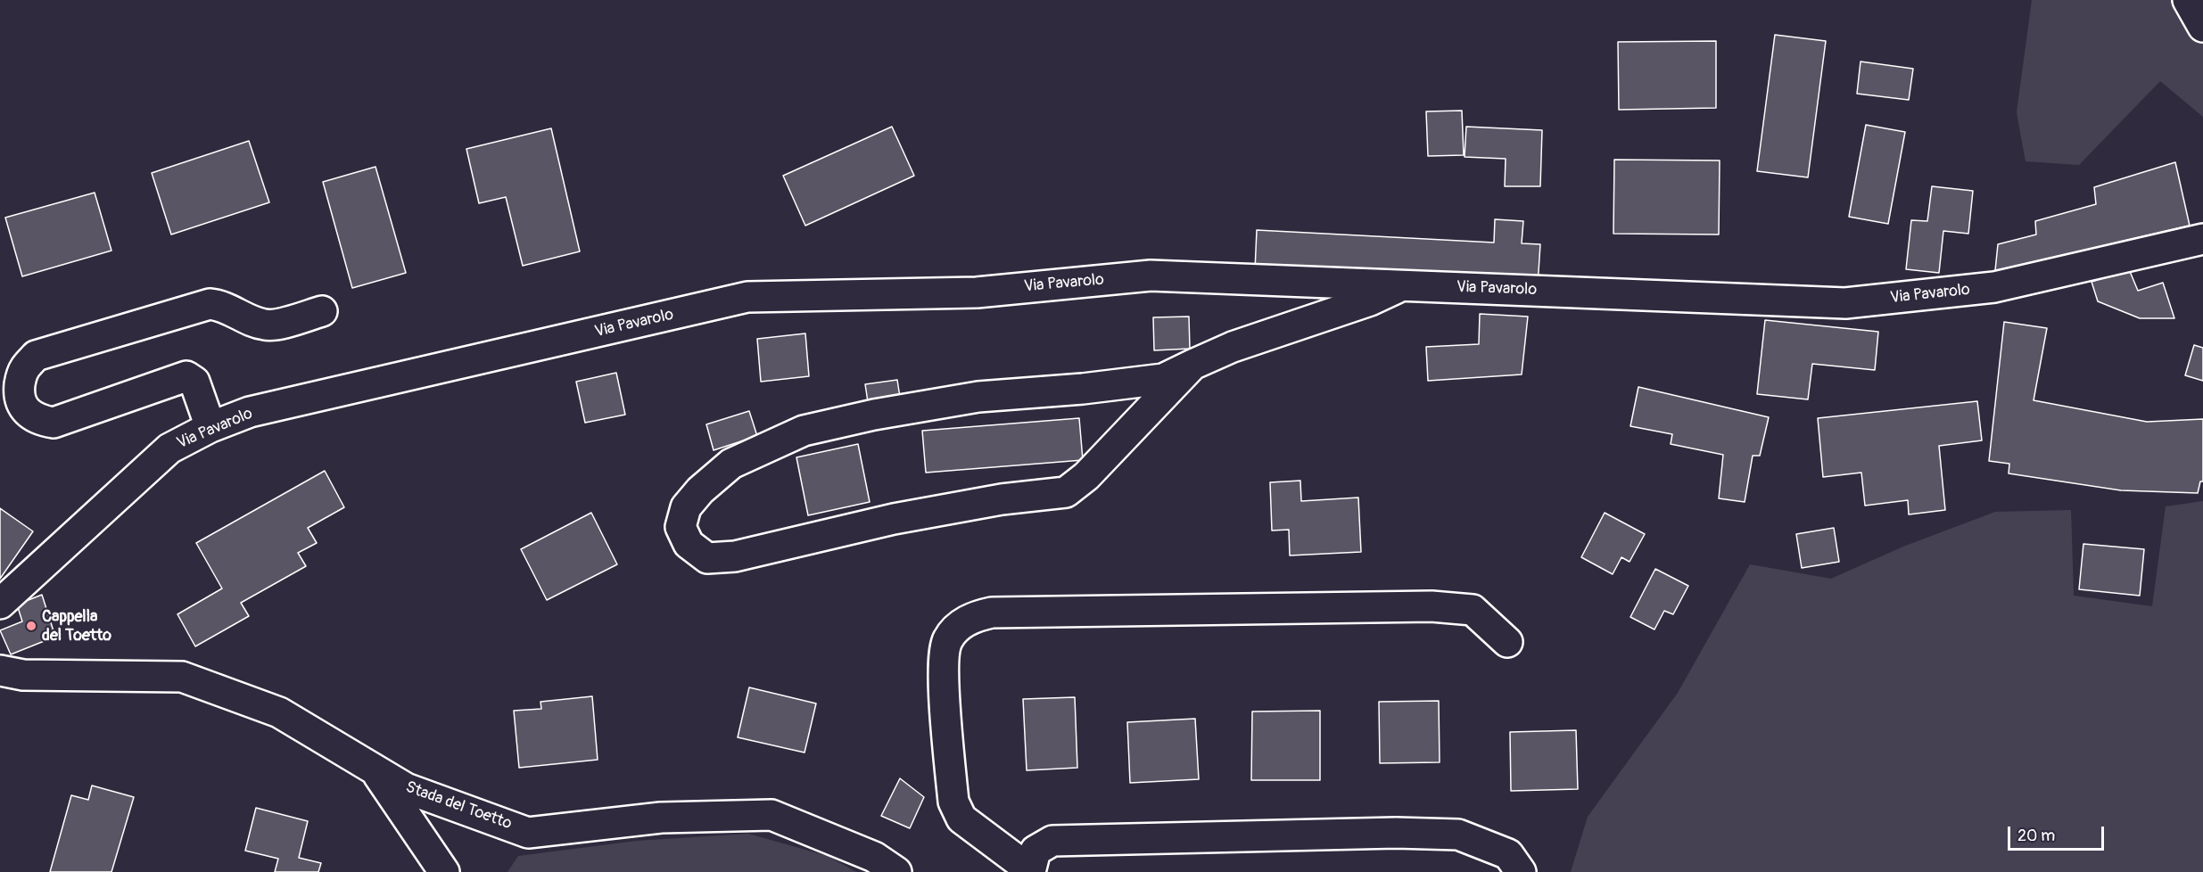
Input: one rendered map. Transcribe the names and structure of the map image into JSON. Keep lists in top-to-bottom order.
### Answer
{
  "streets": {
    "street": ["Via Pavarolo", "Stada del Toetto"]
  },
  "places": ["Cappella del Toetto"],
  "scale_bar": "20 m"
}
